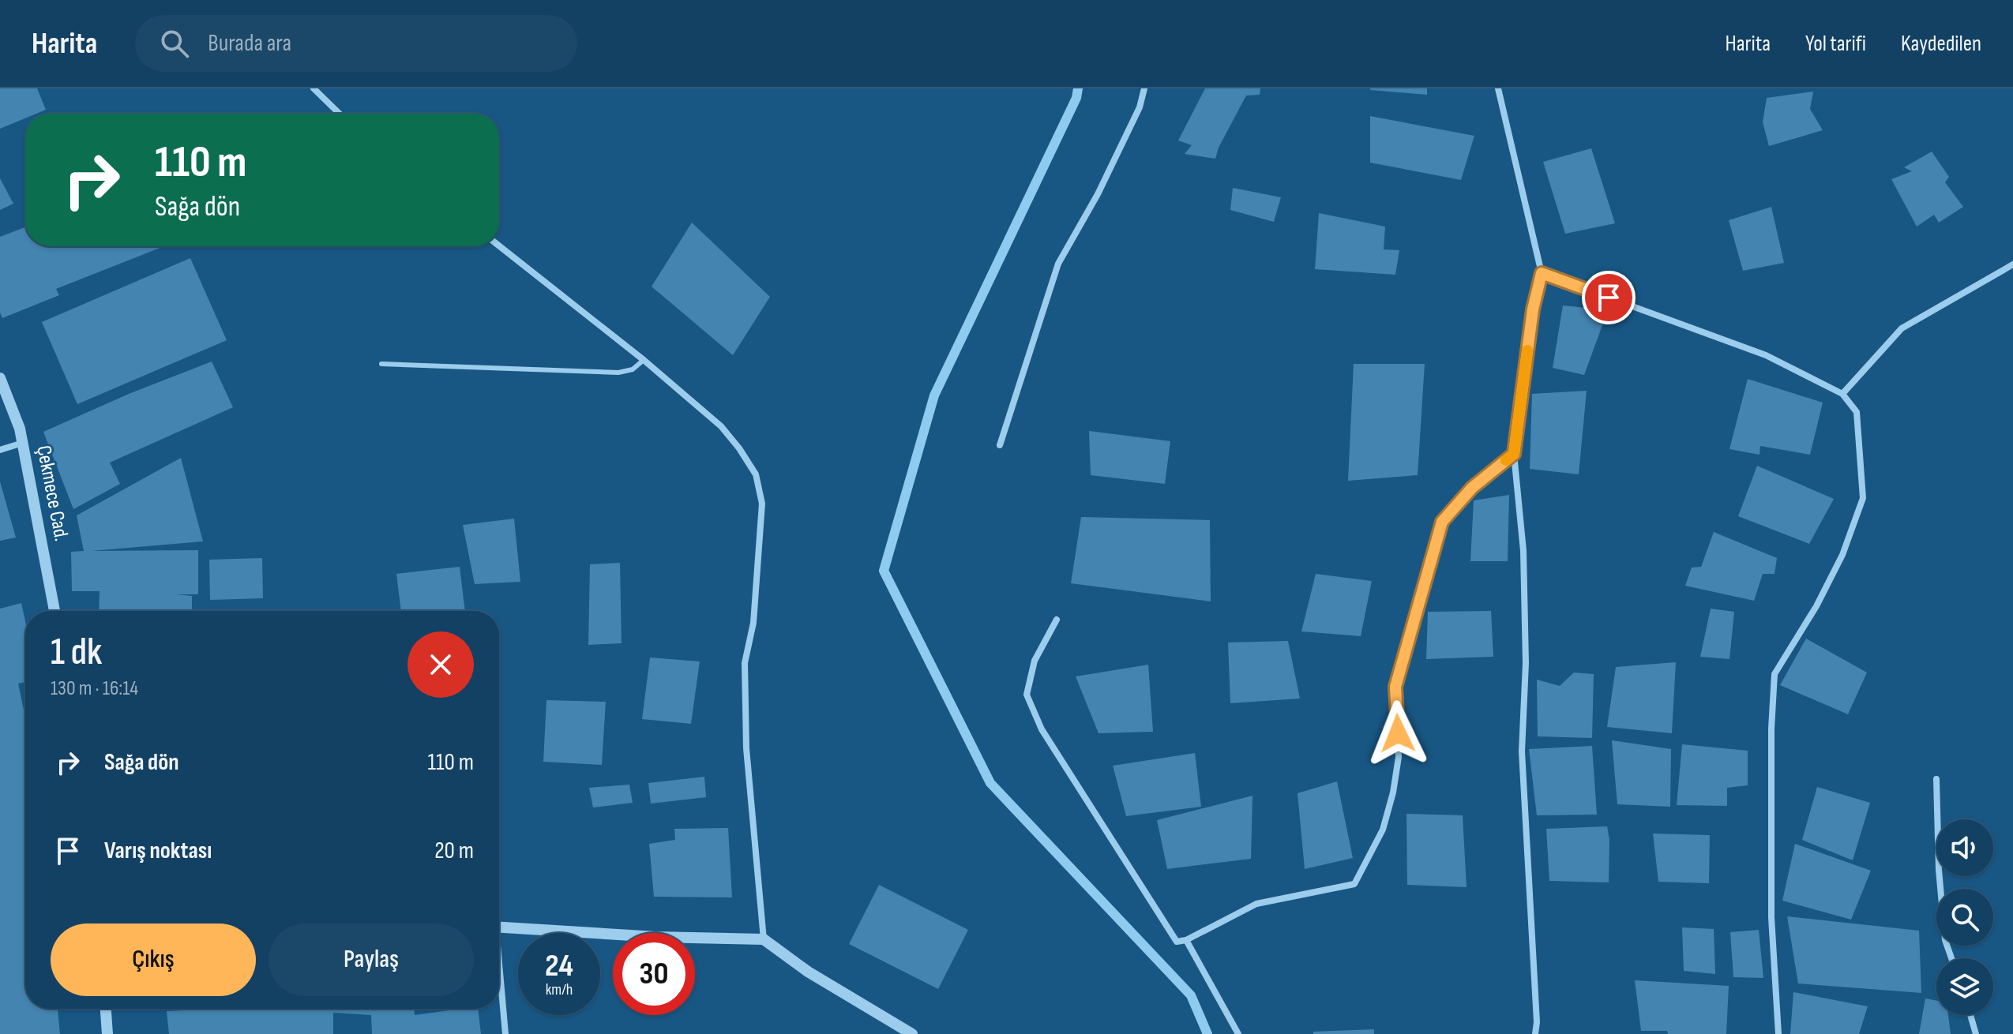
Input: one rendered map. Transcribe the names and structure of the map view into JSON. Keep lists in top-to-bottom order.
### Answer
{
  "streets": {
    "street": ["Çekmece Cad."]
  },
  "page": {
    "header": "Harita",
    "search": "Burada ara",
    "nav": ["Harita", "Yol tarifi", "Kaydedilen"],
    "turn": ["110 m", "Sağa dön"],
    "heading": ["1 dk", "130 m · 16:14"],
    "list": [
      {
        "name": "Sağa dön",
        "value": "110 m"
      },
      {
        "name": "Varış noktası",
        "value": "20 m"
      }
    ],
    "buttons": ["Çıkış", "Paylaş"],
    "speed": "24 km/h",
    "limit": "30"
  }
}
